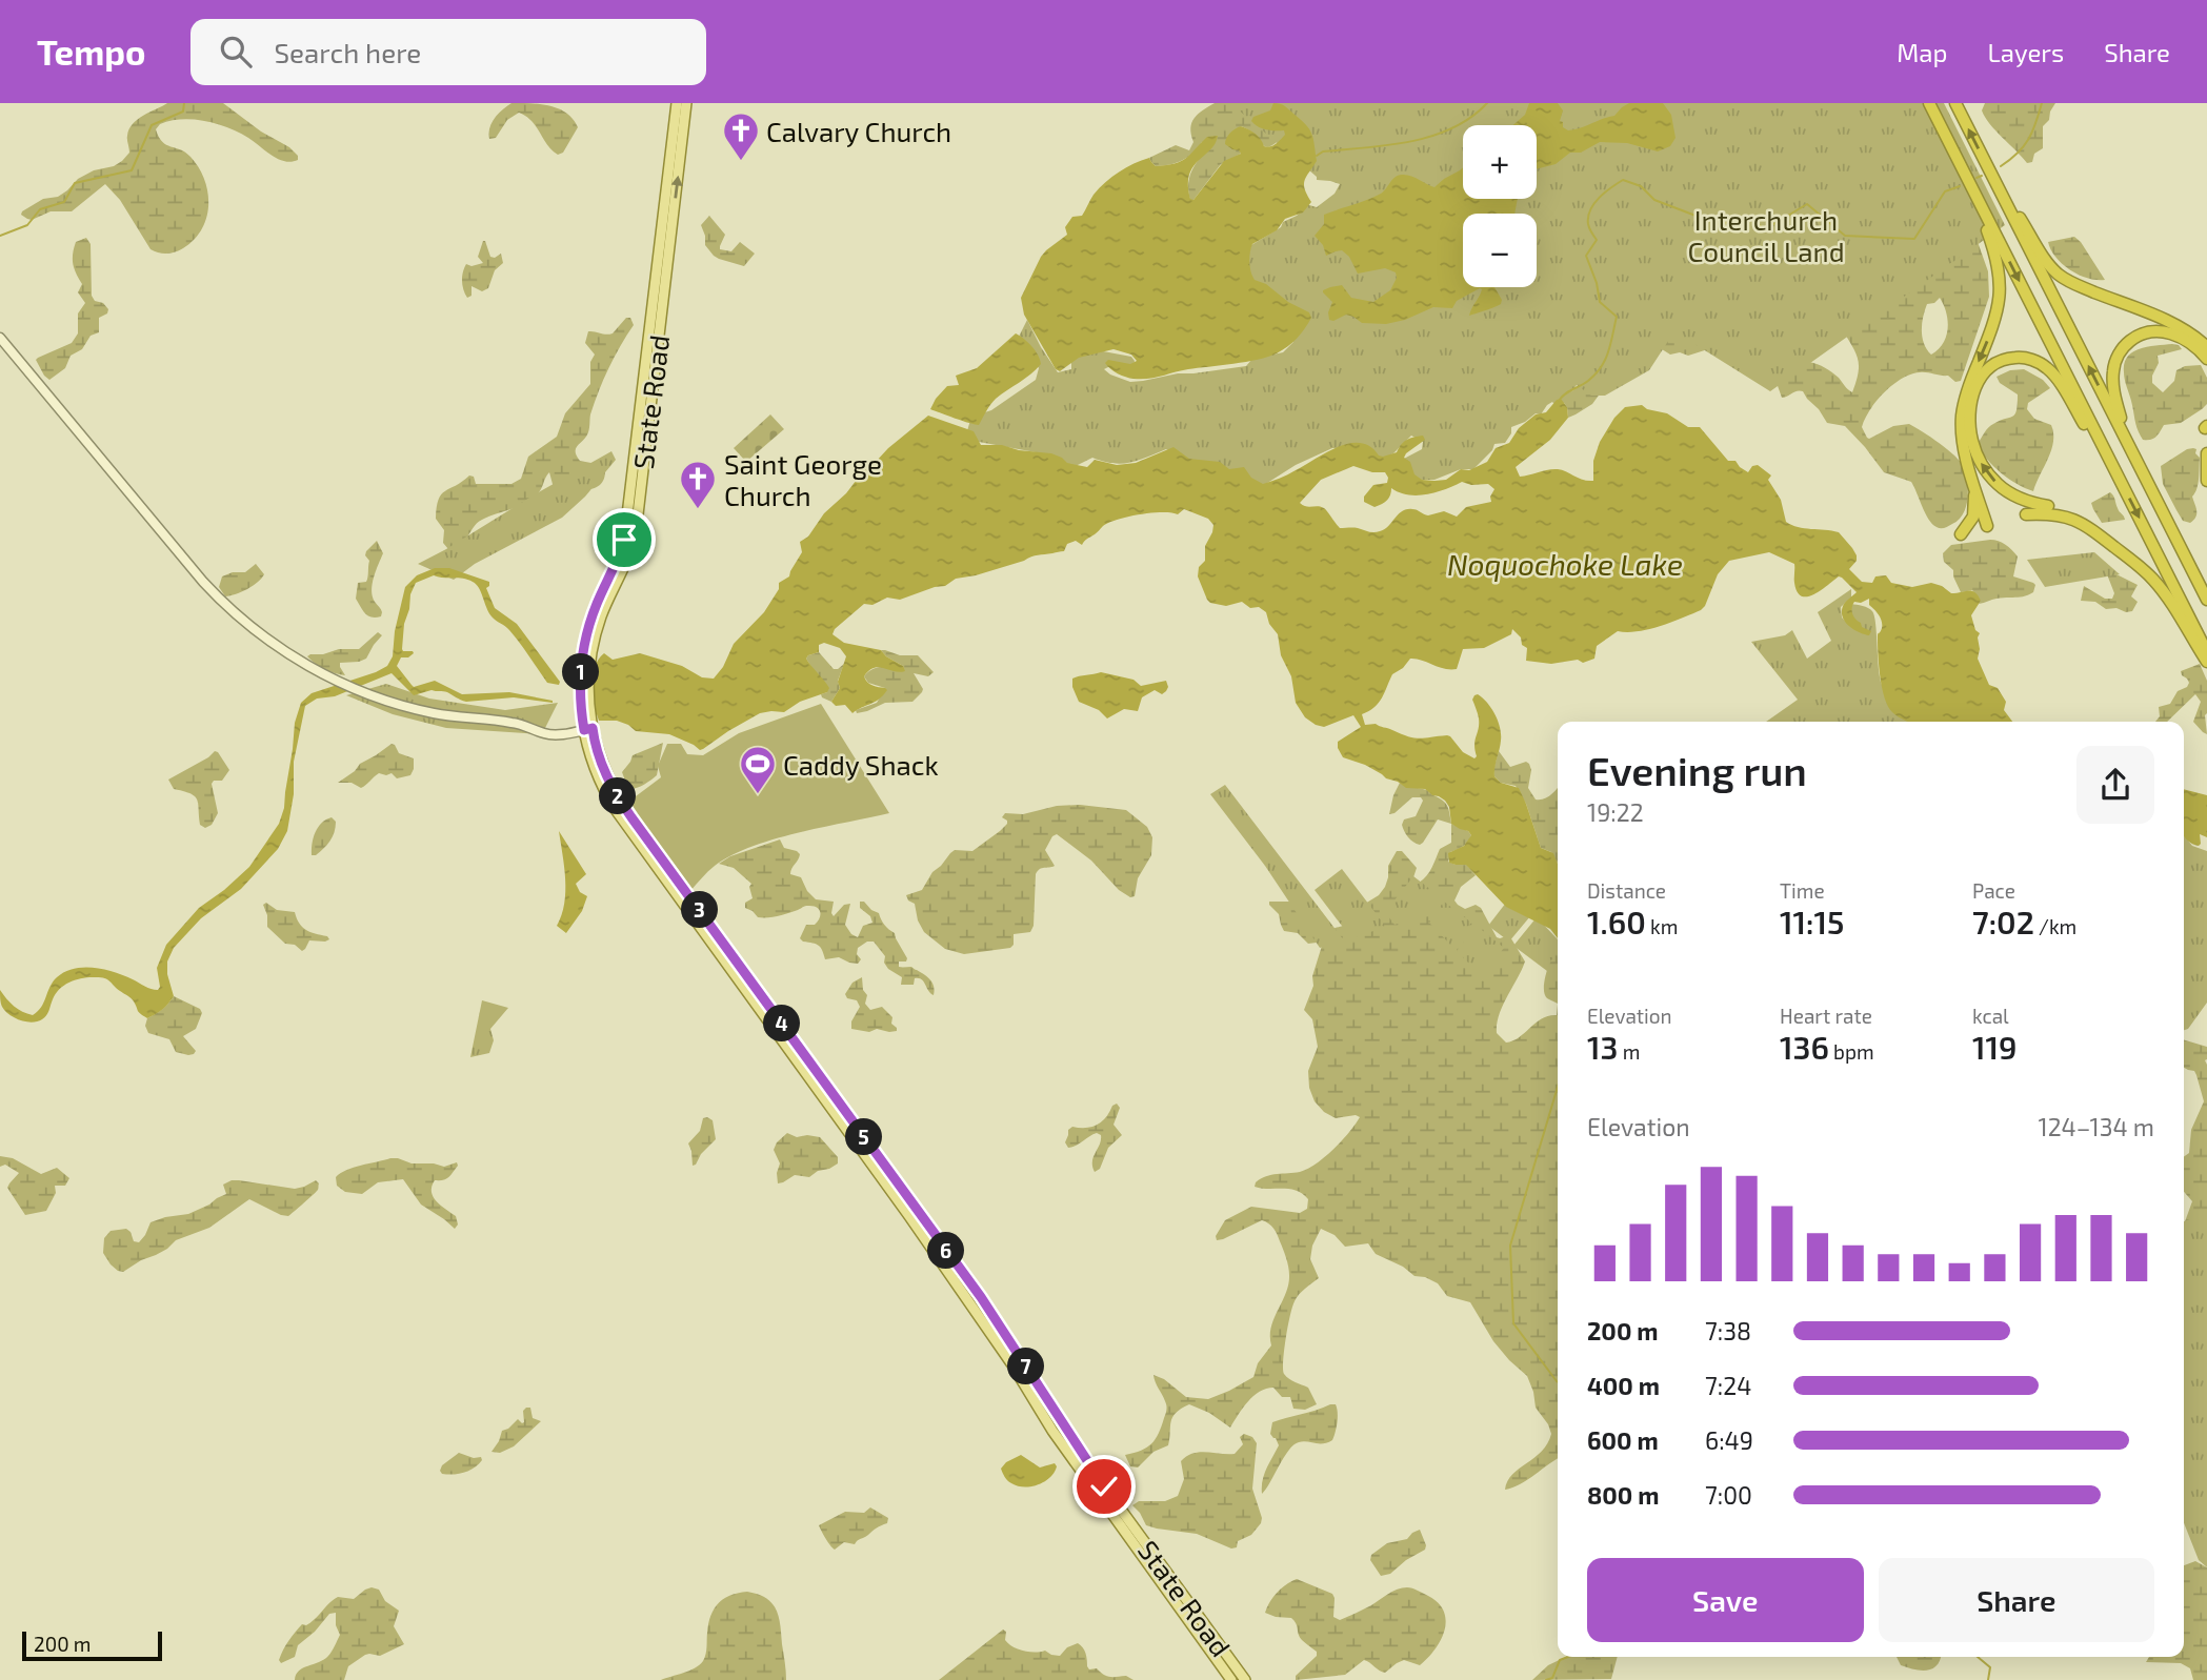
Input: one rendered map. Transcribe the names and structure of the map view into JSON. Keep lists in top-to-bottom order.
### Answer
{
  "streets": {
    "main road": ["State Road"]
  },
  "water": ["Noquochoke Lake"],
  "parks": ["Interchurch Council Land"],
  "places": {
    "church": ["Calvary Church", "Saint George Church"],
    "sports": ["Caddy Shack"]
  },
  "scale_bar": "200 m",
  "page": {
    "header": "Tempo",
    "search": "Search here",
    "nav": ["Map", "Layers", "Share"],
    "map_buttons": ["+", "−"],
    "pins": [
      "1",
      "2",
      "3",
      "4",
      "5",
      "6",
      "7"
    ],
    "heading": ["Evening run", "19:22"],
    "stats": [
      ["Distance", "1.60 km"],
      ["Time", "11:15"],
      ["Pace", "7:02 /km"],
      ["Elevation", "13 m"],
      ["Heart rate", "136 bpm"],
      ["kcal", "119"]
    ],
    "chart": ["Elevation", "124–134 m"],
    "list": [
      {
        "name": "200 m",
        "note": "7:38"
      },
      {
        "name": "400 m",
        "note": "7:24"
      },
      {
        "name": "600 m",
        "note": "6:49"
      },
      {
        "name": "800 m",
        "note": "7:00"
      }
    ],
    "buttons": ["Save", "Share"],
    "scale": "200 m"
  }
}
